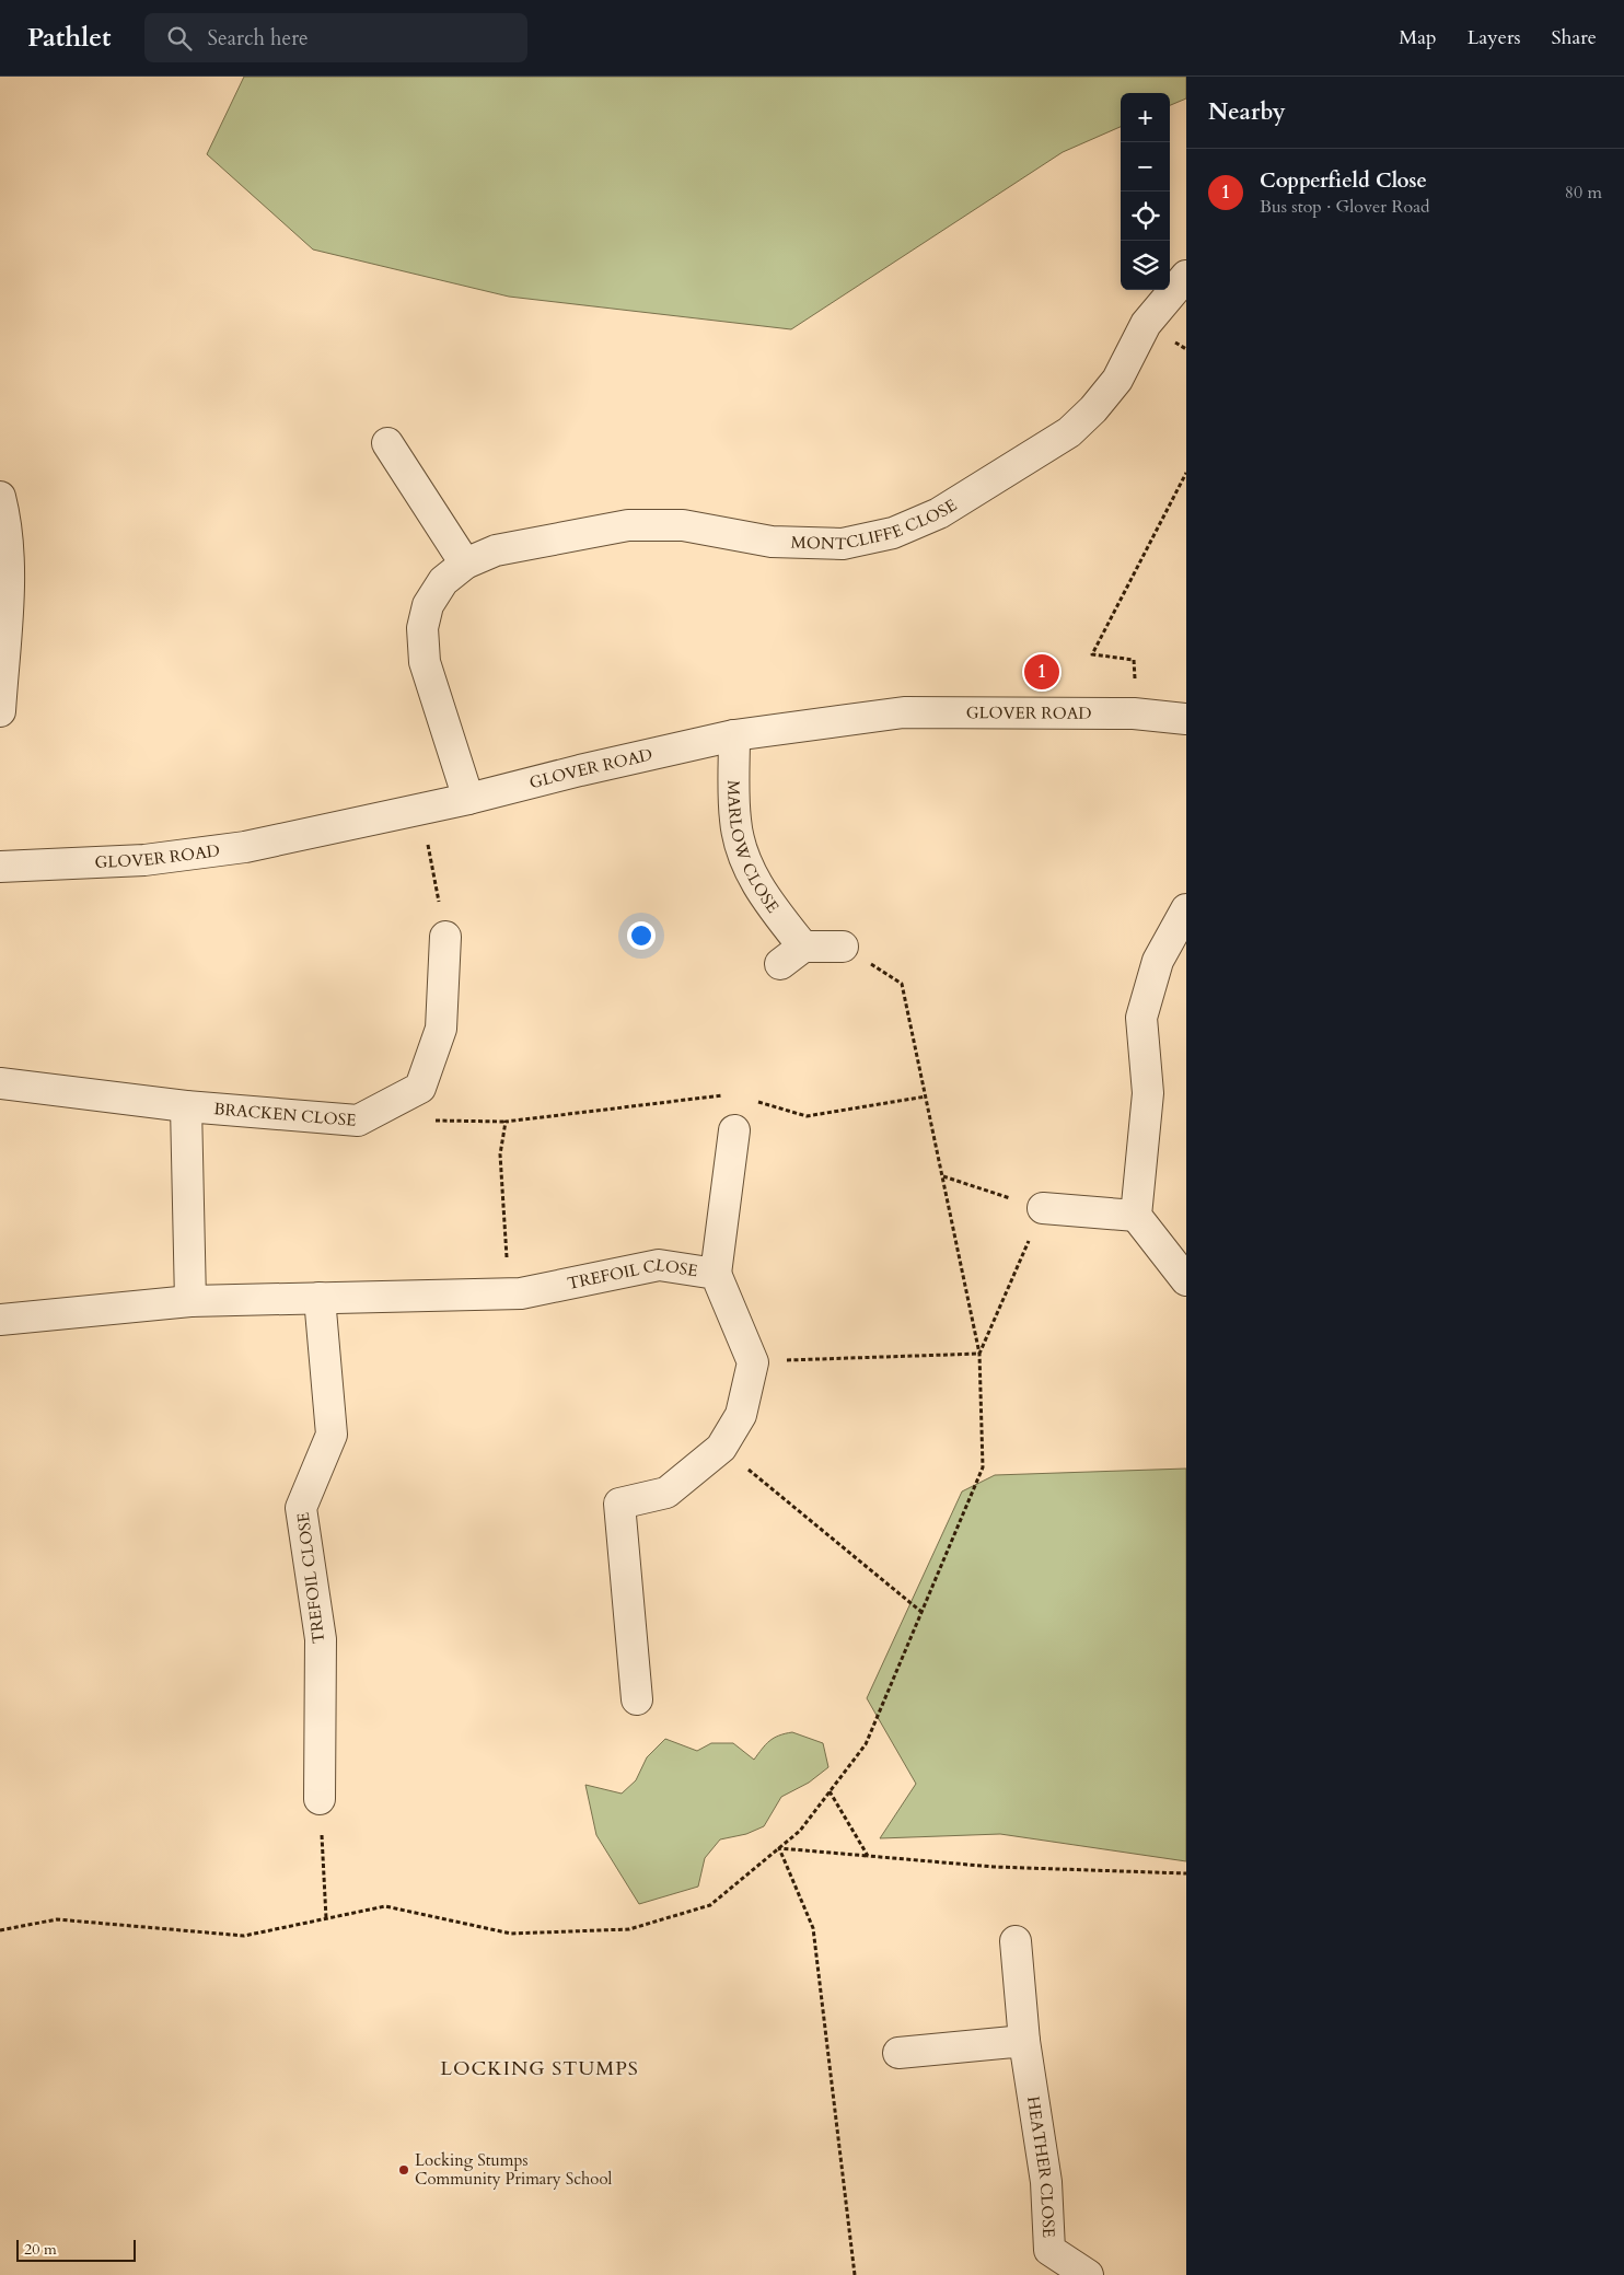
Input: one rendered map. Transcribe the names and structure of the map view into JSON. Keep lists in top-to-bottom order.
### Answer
{
  "streets": {
    "street": [
      "MONTCLIFFE CLOSE",
      "GLOVER ROAD",
      "MARLOW CLOSE",
      "BRACKEN CLOSE",
      "TREFOIL CLOSE",
      "HEATHER CLOSE"
    ]
  },
  "crossings": [
    ["MONTCLIFFE CLOSE", "GLOVER ROAD"],
    ["GLOVER ROAD", "MARLOW CLOSE"]
  ],
  "districts": ["LOCKING STUMPS"],
  "places": ["Locking Stumps Community Primary School"],
  "scale_bar": "20 m",
  "page": {
    "header": "Pathlet",
    "search": "Search here",
    "nav": ["Map", "Layers", "Share"],
    "heading": "Nearby",
    "map_buttons": ["+", "−"],
    "list": [
      {
        "mark": "1",
        "name": "Copperfield Close",
        "note": "Bus stop · Glover Road",
        "value": "80 m"
      }
    ],
    "pins": "1",
    "scale": "20 m"
  }
}
